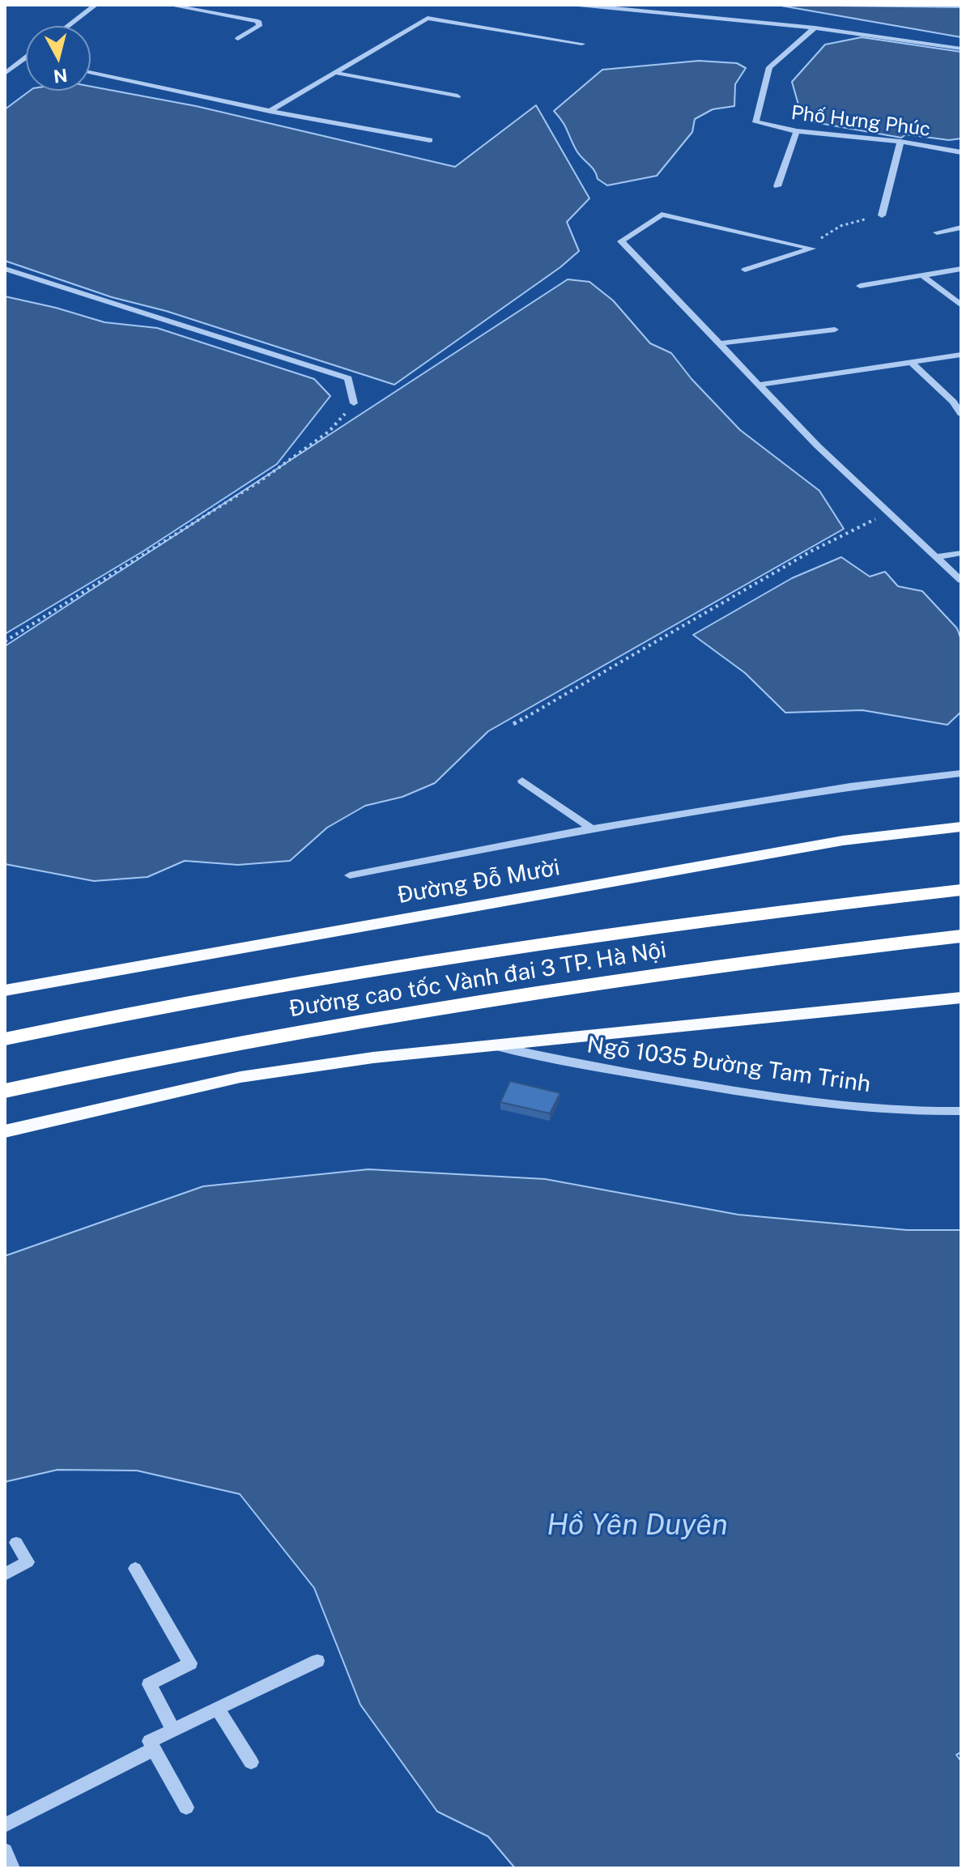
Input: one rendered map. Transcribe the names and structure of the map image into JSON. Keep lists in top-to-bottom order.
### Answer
{
  "streets": {
    "highway": ["Đường cao tốc Vành đai 3 TP. Hà Nội"],
    "main road": ["Đường Đỗ Mười"],
    "street": ["Phố Hưng Phúc", "Ngõ 1035 Đường Tam Trinh"]
  },
  "water": ["Hồ Yên Duyên"],
  "north": "bottom"
}
